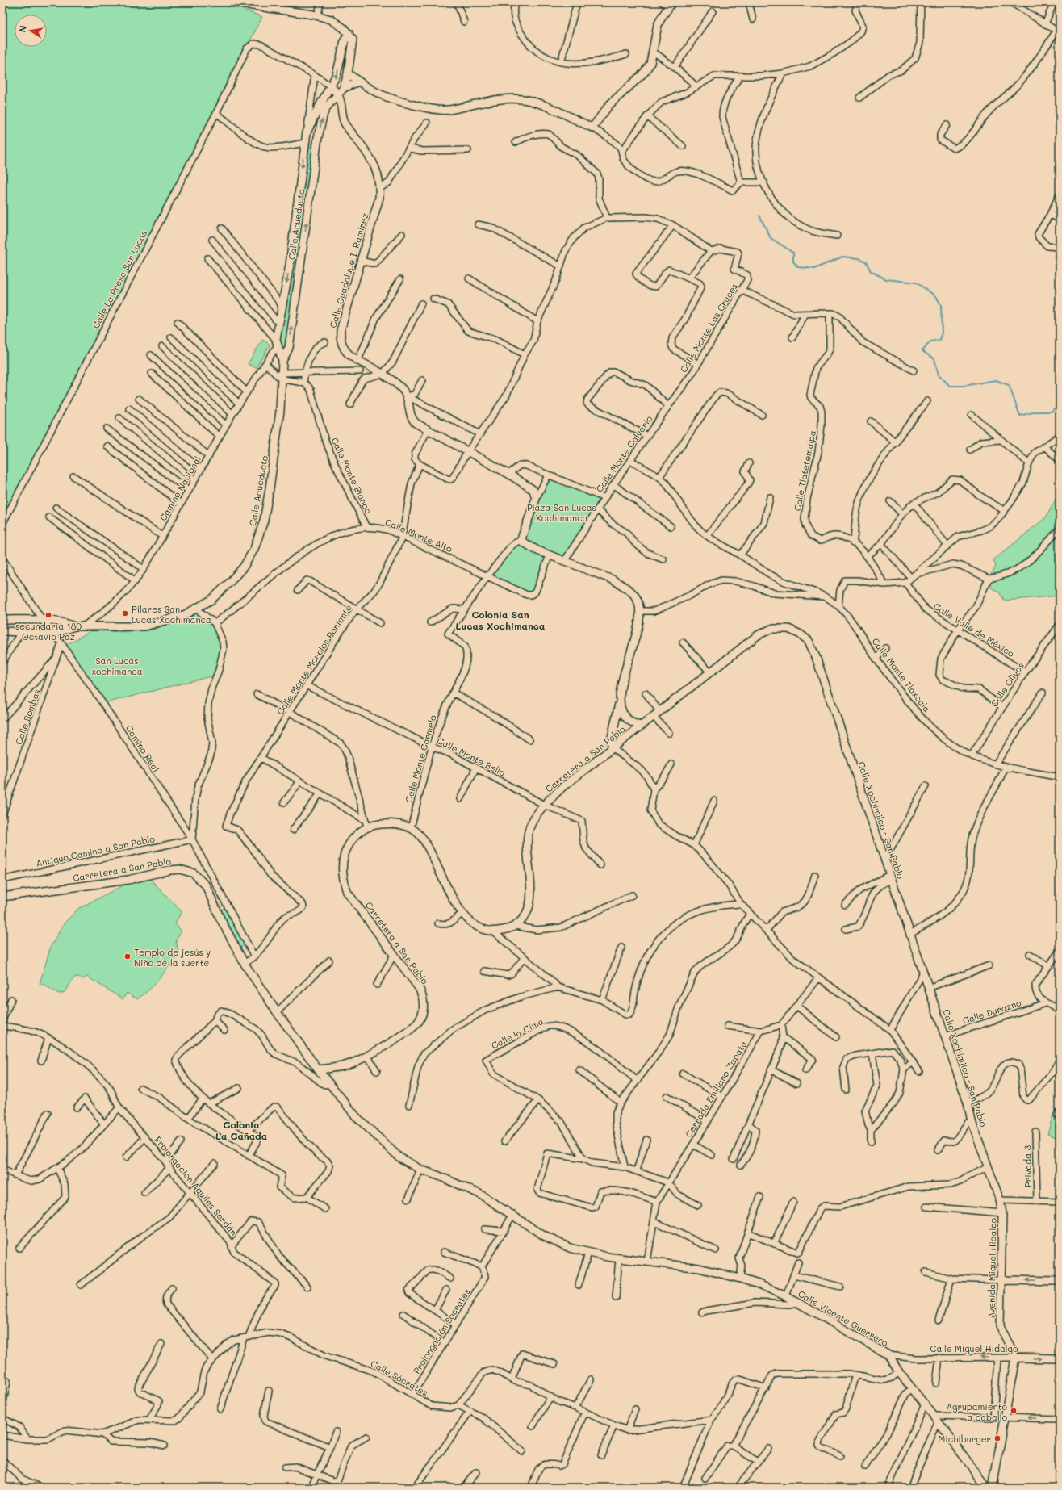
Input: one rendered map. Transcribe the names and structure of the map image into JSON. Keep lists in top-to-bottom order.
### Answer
{
  "streets": {
    "street": [
      "Calle Acueducto",
      "Calle Guadalupe I. Ramírez",
      "Calle La Presa San Lucas",
      "Calle Monte Las Cruces",
      "Calle Monte Calvario",
      "Calle Tlatetemalpa",
      "Calle Monte Blanco",
      "Camino Nacional",
      "Calle Monte Alto",
      "Calle Valle de México",
      "Calle Monte Morelos Poniente",
      "Calle Monte Tlaxcala",
      "Calle Olivos",
      "Calle Bombas",
      "Camino Real",
      "Calle Monte Bello",
      "Calle Monte Carmelo",
      "Carretera a San Pablo",
      "Calle Xochimilco - San Pablo",
      "Antiguo Camino a San Pablo",
      "Calle Durazno",
      "Calle la Cima",
      "Cerrada Emiliano Zapata",
      "Privada 3",
      "Prolongación Aquiles Serdán",
      "Avenida Miguel Hidalgo",
      "Calle Vicente Guerrero",
      "Prolongación Sócrates",
      "Calle Miguel Hidalgo",
      "Calle Sócrates"
    ]
  },
  "crossings": [
    ["Calle Acueducto", "Calle Guadalupe I. Ramírez"],
    ["Calle Acueducto", "Calle La Presa San Lucas"],
    ["Calle Acueducto", "Camino Nacional"],
    ["Calle Acueducto", "Camino Real"],
    ["Calle Monte Las Cruces", "Calle Monte Calvario"],
    ["Calle Monte Calvario", "Calle Monte Tlaxcala"],
    ["Calle Monte Blanco", "Calle Monte Alto"],
    ["Calle Monte Alto", "Calle Monte Morelos Poniente"],
    ["Calle Monte Alto", "Calle Monte Carmelo"],
    ["Calle Valle de México", "Calle Olivos"],
    ["Calle Monte Morelos Poniente", "Camino Real"],
    ["Calle Monte Morelos Poniente", "Calle Monte Bello"],
    ["Calle Monte Tlaxcala", "Calle Olivos"],
    ["Calle Bombas", "Camino Real"],
    ["Camino Real", "Antiguo Camino a San Pablo"],
    ["Calle Monte Bello", "Calle Monte Carmelo"],
    ["Calle Monte Bello", "Carretera a San Pablo"],
    ["Carretera a San Pablo", "Calle Xochimilco - San Pablo"],
    ["Carretera a San Pablo", "Calle Vicente Guerrero"],
    ["Calle Xochimilco - San Pablo", "Calle Durazno"],
    ["Calle Xochimilco - San Pablo", "Avenida Miguel Hidalgo"],
    ["Prolongación Aquiles Serdán", "Calle Sócrates"],
    ["Avenida Miguel Hidalgo", "Calle Miguel Hidalgo"],
    ["Calle Vicente Guerrero", "Calle Miguel Hidalgo"],
    ["Prolongación Sócrates", "Calle Sócrates"]
  ],
  "districts": ["Colonia San Lucas Xochimanca", "Colonia La Cañada"],
  "parks": ["Plaza San Lucas Xochimanca", "San Lucas xochimanca"],
  "places": [
    "Pilares San Lucas Xochimanca",
    "secundaria 180 Octavio Paz",
    "Templo de jesús y Niño de la suerte",
    "Agrupamiento a caballo",
    "Michiburger"
  ],
  "north": "left"
}
